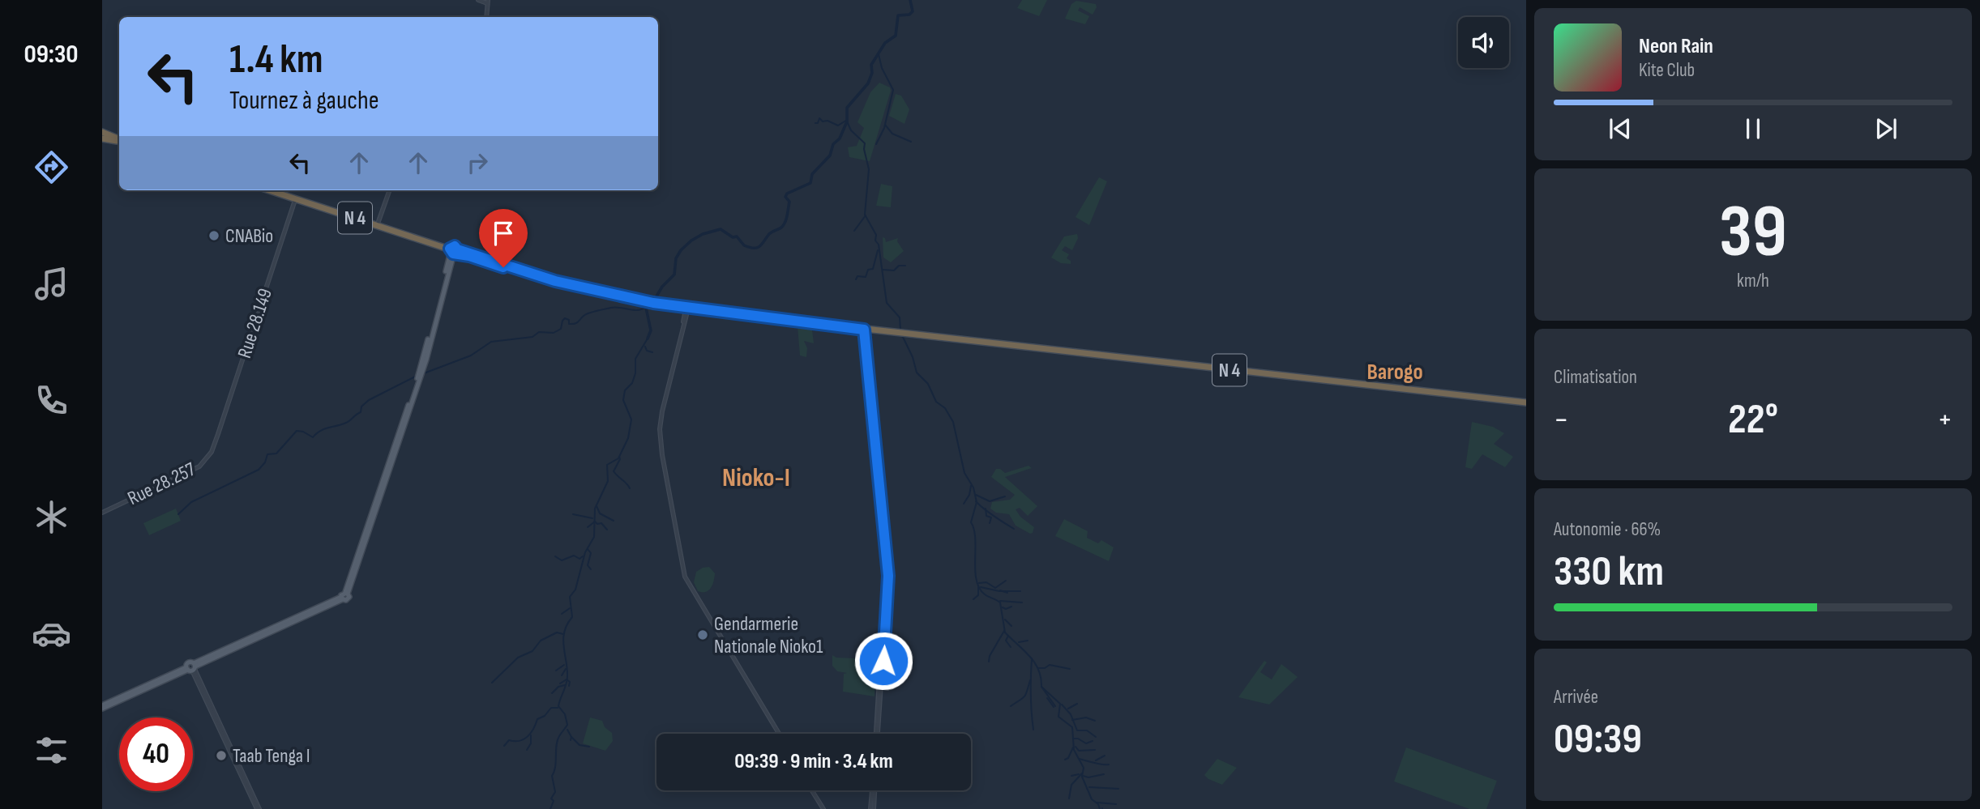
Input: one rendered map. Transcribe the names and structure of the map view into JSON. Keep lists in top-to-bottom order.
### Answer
{
  "streets": {
    "highway": ["N 4"],
    "street": ["Rue 28.149", "Rue 28.257"]
  },
  "crossings": [
    ["N 4", "Rue 28.149"],
    ["Rue 28.149", "Rue 28.257"]
  ],
  "districts": ["Barogo", "Nioko-I"],
  "places": ["CNABio", "Gendarmerie Nationale Nioko1", "Taab Tenga I"],
  "page": {
    "tabs": "09:30",
    "turn": ["1.4 km", "Tournez à gauche"],
    "song": ["Neon Rain", "Kite Club"],
    "tile": [
      ["39", "km/h"],
      "Climatisation",
      ["Autonomie · 66%", "330 km"],
      ["Arrivée", "09:39"]
    ],
    "heat": ["−", "22°", "+"],
    "limit": "40",
    "trip": "09:39 · 9 min · 3.4 km"
  }
}
